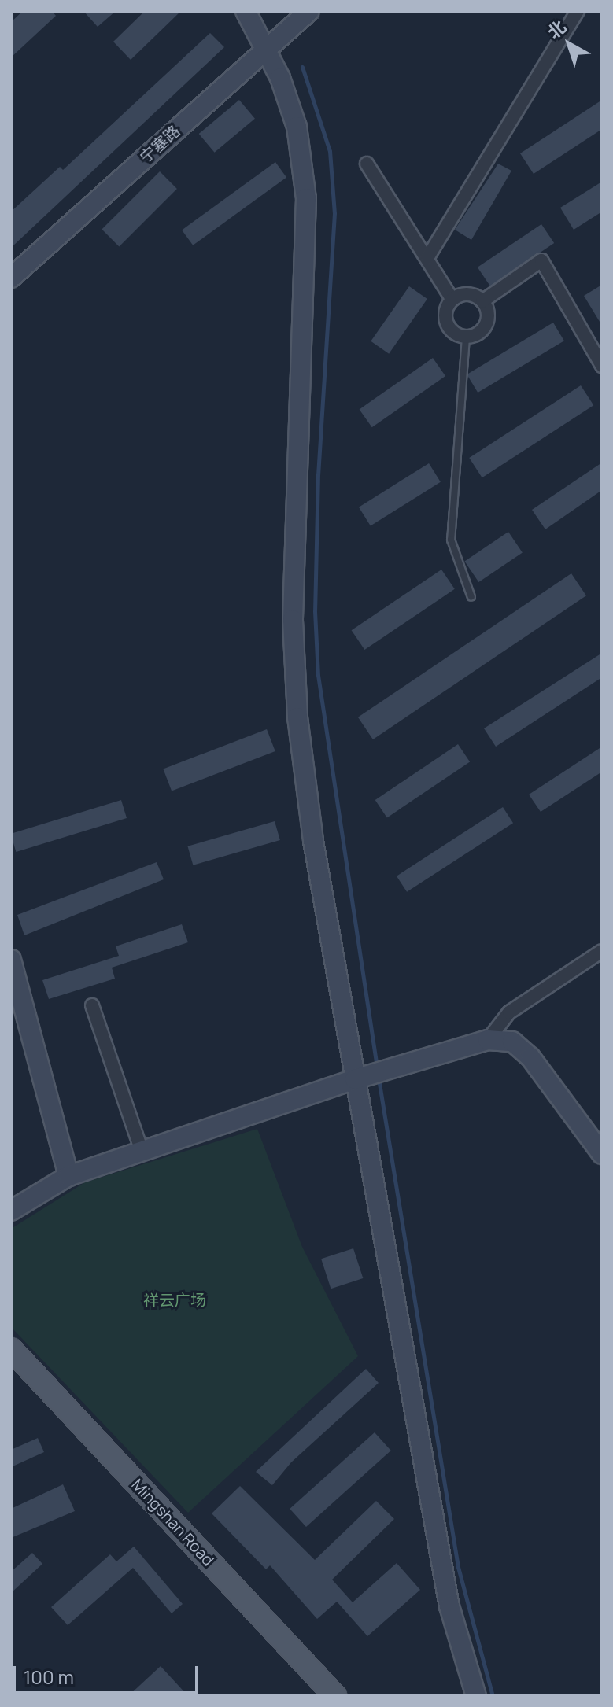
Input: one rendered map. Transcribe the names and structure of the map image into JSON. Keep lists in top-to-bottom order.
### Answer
{
  "streets": {
    "main road": ["Mingshan Road"],
    "street": ["宁塞路"]
  },
  "parks": ["祥云广场"],
  "scale_bar": "100 m",
  "north": "top left"
}
